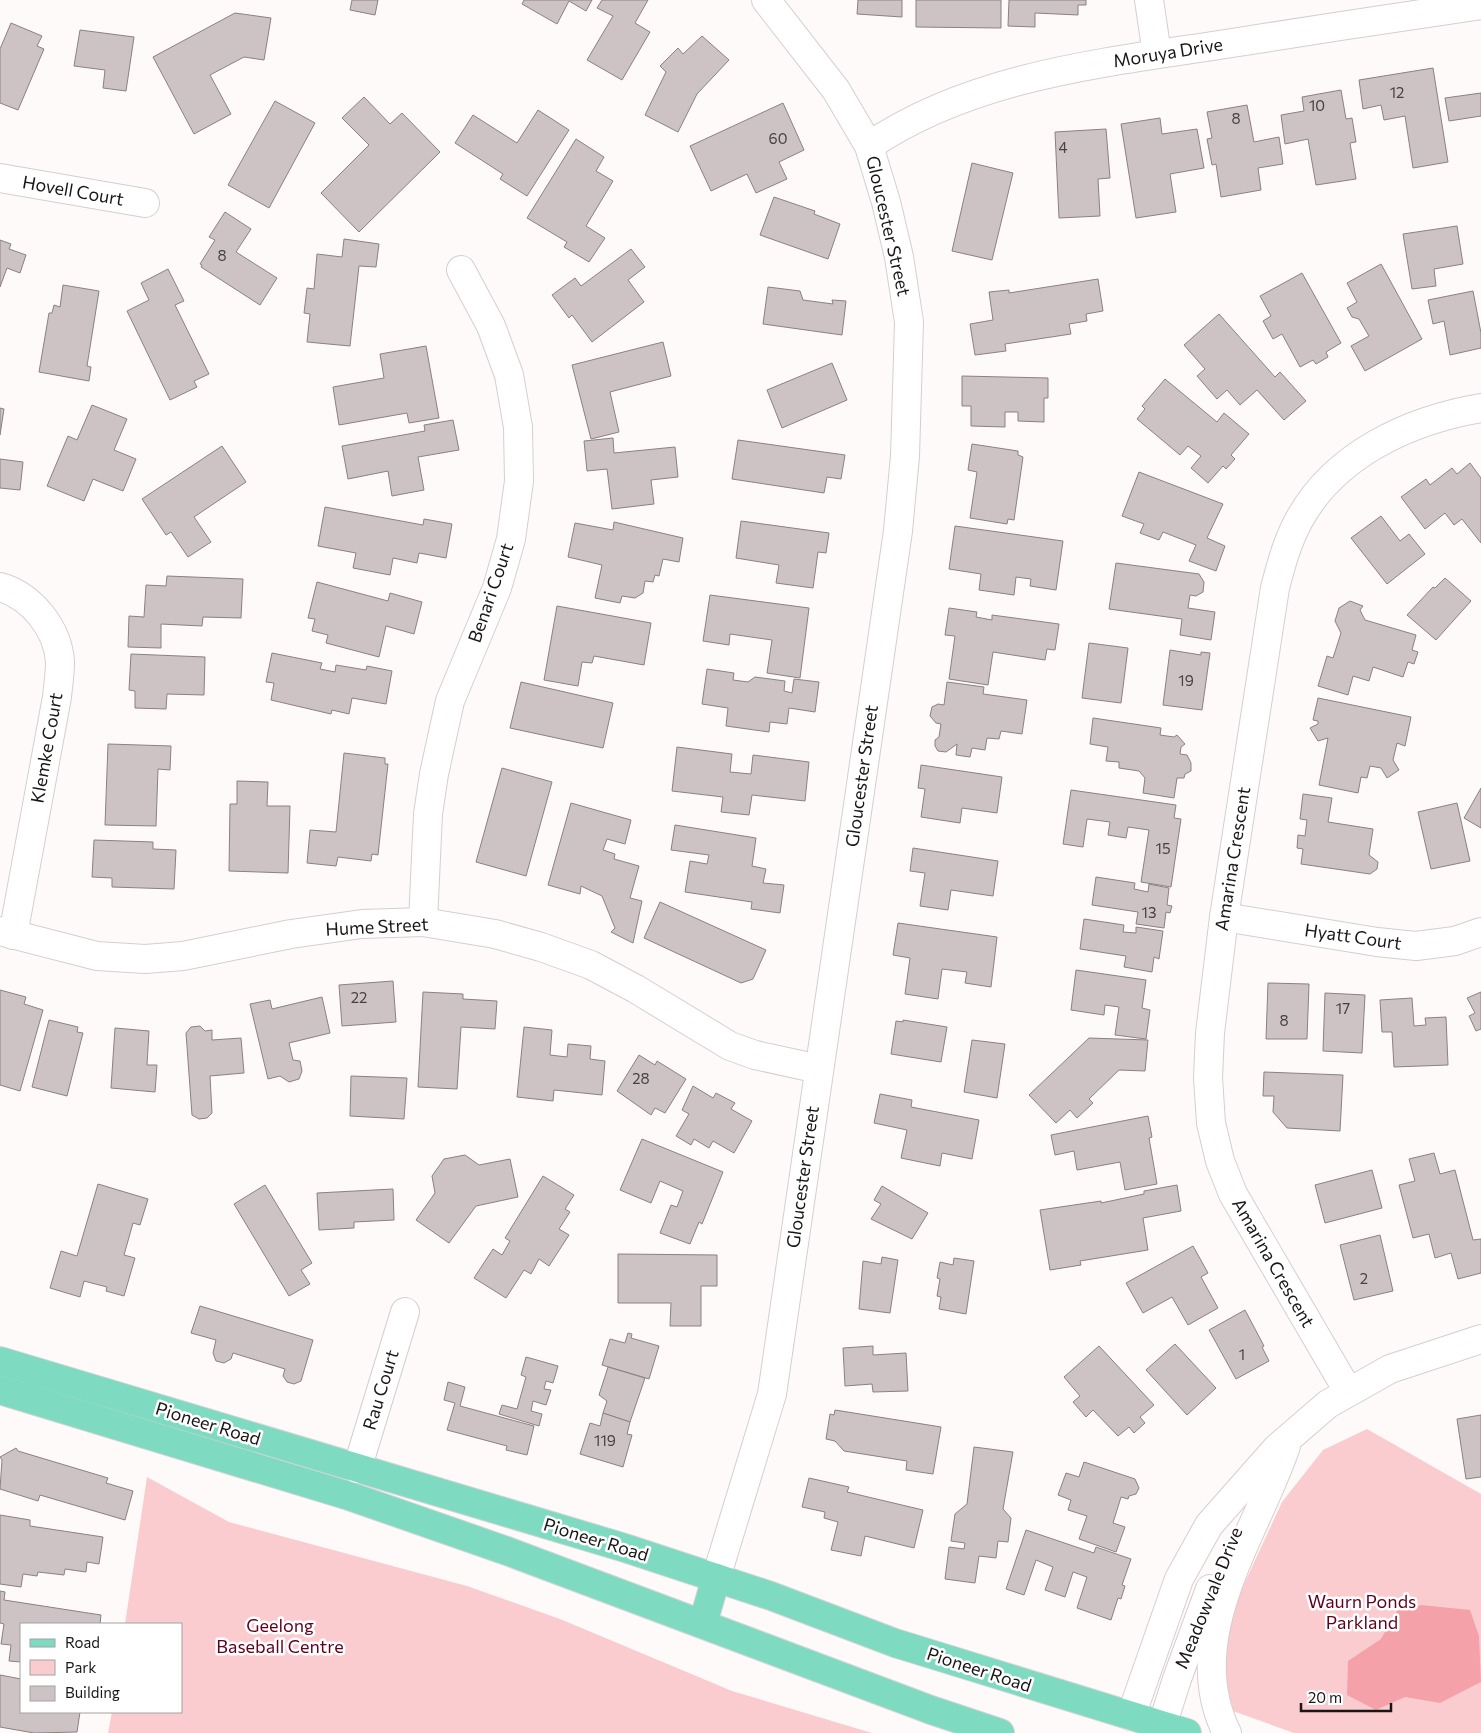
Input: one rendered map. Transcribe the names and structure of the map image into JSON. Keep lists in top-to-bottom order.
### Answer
{
  "streets": {
    "main road": ["Pioneer Road"],
    "street": [
      "Moruya Drive",
      "Hovell Court",
      "Gloucester Street",
      "Benari Court",
      "Klemke Court",
      "Amarina Crescent",
      "Hume Street",
      "Hyatt Court",
      "Rau Court",
      "Meadowvale Drive"
    ]
  },
  "crossings": [
    ["Moruya Drive", "Gloucester Street"],
    ["Gloucester Street", "Hume Street"],
    ["Gloucester Street", "Pioneer Road"],
    ["Benari Court", "Hume Street"],
    ["Klemke Court", "Hume Street"],
    ["Amarina Crescent", "Hyatt Court"],
    ["Amarina Crescent", "Meadowvale Drive"],
    ["Rau Court", "Pioneer Road"],
    ["Pioneer Road", "Meadowvale Drive"]
  ],
  "parks": ["Waurn Ponds Parkland", "Geelong Baseball Centre"],
  "house_numbers": [
    "12",
    "10",
    "8",
    "60",
    "4",
    "8",
    "19",
    "15",
    "13",
    "22",
    "17",
    "8",
    "28",
    "2",
    "1",
    "119"
  ],
  "legend": ["Road", "Park", "Building"],
  "scale_bar": "20 m"
}
